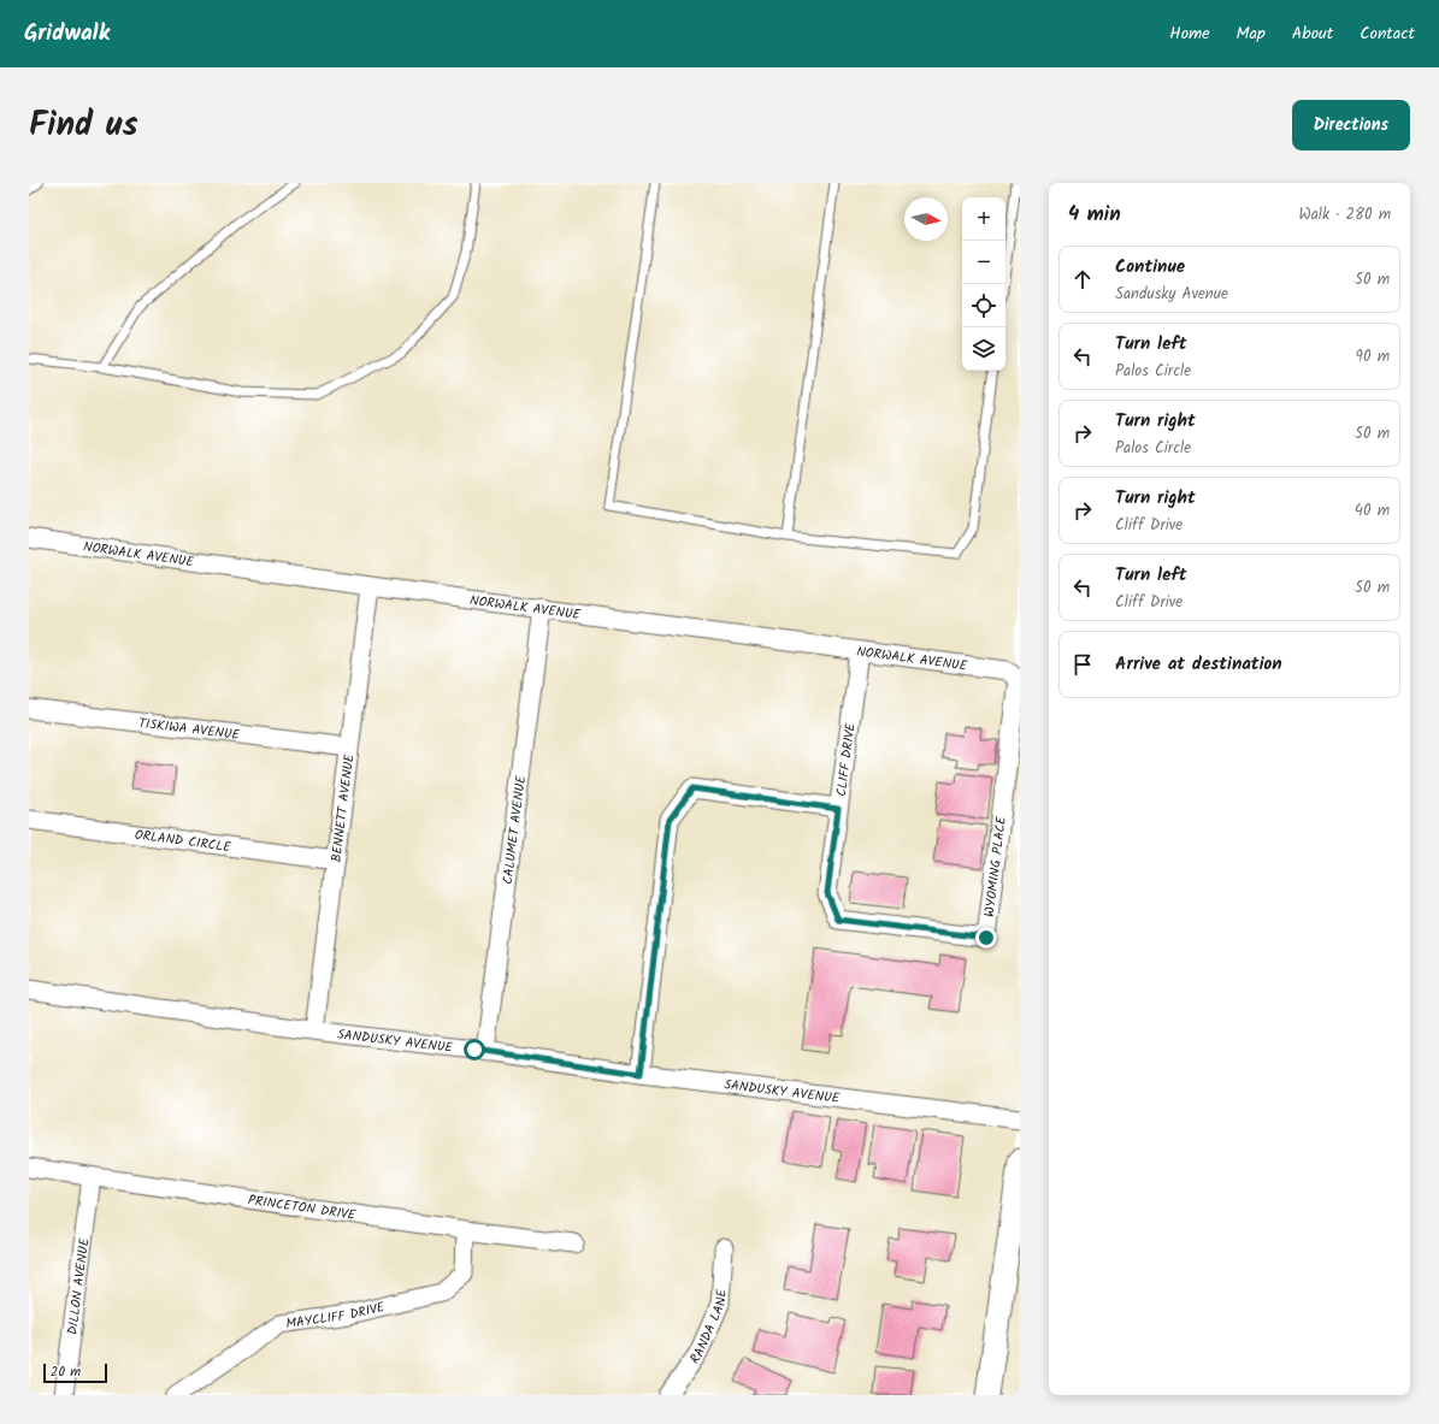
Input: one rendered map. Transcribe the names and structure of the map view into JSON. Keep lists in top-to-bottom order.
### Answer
{
  "streets": {
    "street": [
      "NORWALK AVENUE",
      "TISKIWA AVENUE",
      "CLIFF DRIVE",
      "BENNETT AVENUE",
      "CALUMET AVENUE",
      "ORLAND CIRCLE",
      "WYOMING PLACE",
      "SANDUSKY AVENUE",
      "PRINCETON DRIVE",
      "DILLON AVENUE",
      "MAYCLIFF DRIVE",
      "RANDA LANE"
    ]
  },
  "crossings": [
    ["NORWALK AVENUE", "CLIFF DRIVE"],
    ["NORWALK AVENUE", "BENNETT AVENUE"],
    ["NORWALK AVENUE", "CALUMET AVENUE"],
    ["NORWALK AVENUE", "WYOMING PLACE"],
    ["TISKIWA AVENUE", "BENNETT AVENUE"],
    ["CLIFF DRIVE", "WYOMING PLACE"],
    ["BENNETT AVENUE", "ORLAND CIRCLE"],
    ["BENNETT AVENUE", "SANDUSKY AVENUE"],
    ["CALUMET AVENUE", "SANDUSKY AVENUE"],
    ["PRINCETON DRIVE", "DILLON AVENUE"],
    ["PRINCETON DRIVE", "MAYCLIFF DRIVE"]
  ],
  "scale_bar": "20 m",
  "north": "right",
  "page": {
    "header": "Gridwalk",
    "nav": [
      "Home",
      "Map",
      "About",
      "Contact"
    ],
    "title": "Find us",
    "buttons": "Directions",
    "heading": ["4 min", "Walk · 280 m"],
    "map_buttons": ["+", "−"],
    "list": [
      ["Continue", "Sandusky Avenue", "50 m"],
      ["Turn left", "Palos Circle", "90 m"],
      ["Turn right", "Palos Circle", "50 m"],
      ["Turn right", "Cliff Drive", "40 m"],
      ["Turn left", "Cliff Drive", "50 m"],
      "Arrive at destination"
    ],
    "scale": "20 m"
  }
}
